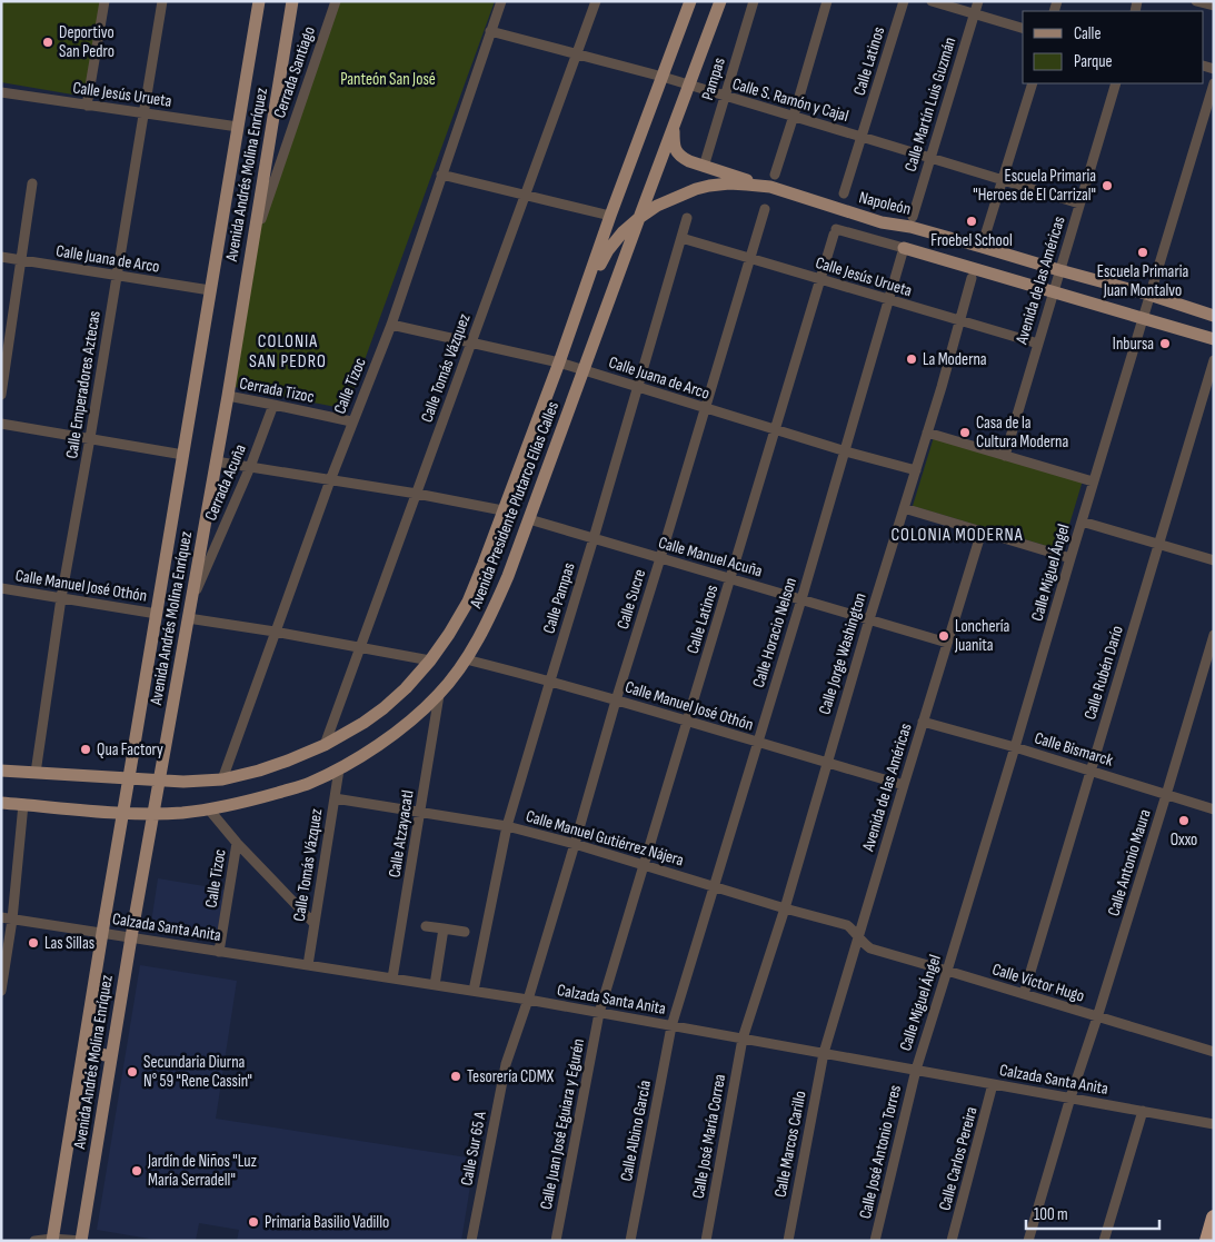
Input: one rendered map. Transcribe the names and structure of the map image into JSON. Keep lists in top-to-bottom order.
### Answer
{
  "streets": {
    "main road": ["Avenida Andrés Molina Enríquez", "Napoleón", "Avenida Presidente Plutarco Elías Calles"],
    "street": [
      "Calle Latinos",
      "Cerrada Santiago",
      "Pampas",
      "Calle Jesús Urueta",
      "Calle S. Ramón y Cajal",
      "Calle Martín Luis Guzmán",
      "Calle Juana de Arco",
      "Avenida de las Américas",
      "Calle Tomás Vázquez",
      "Calle Emperadores Aztecas",
      "Calle Tizoc",
      "Cerrada Tizoc",
      "Cerrada Acuña",
      "Calle Manuel Acuña",
      "Calle Miguel Ángel",
      "Calle Manuel José Othón",
      "Calle Pampas",
      "Calle Sucre",
      "Calle Horacio Nelson",
      "Calle Jorge Washington",
      "Calle Rubén Darío",
      "Calle Bismarck",
      "Calle Atzayacatl",
      "Calle Manuel Gutiérrez Nájera",
      "Calle Antonio Maura",
      "Calzada Santa Anita",
      "Calle Víctor Hugo",
      "Calle Juan José Eguiara y Egurén",
      "Calle Albino García",
      "Calle José María Correa",
      "Calle Marcos Carillo",
      "Calle Sur 65 A",
      "Calle José Antonio Torres",
      "Calle Carlos Pereira"
    ]
  },
  "crossings": [
    ["Calle Latinos", "Calle Jesús Urueta"],
    ["Calle Latinos", "Calle S. Ramón y Cajal"],
    ["Calle Latinos", "Calle Juana de Arco"],
    ["Calle Latinos", "Calle Manuel Acuña"],
    ["Calle Latinos", "Calle Manuel José Othón"],
    ["Calle Latinos", "Calle Horacio Nelson"],
    ["Calle Latinos", "Calle Manuel Gutiérrez Nájera"],
    ["Calle Latinos", "Calzada Santa Anita"],
    ["Calle Latinos", "Calle Juan José Eguiara y Egurén"],
    ["Cerrada Santiago", "Avenida Andrés Molina Enríquez"],
    ["Pampas", "Calle S. Ramón y Cajal"],
    ["Calle Jesús Urueta", "Avenida Andrés Molina Enríquez"],
    ["Calle Jesús Urueta", "Avenida de las Américas"],
    ["Calle Jesús Urueta", "Calle Emperadores Aztecas"],
    ["Calle Jesús Urueta", "Calle Pampas"],
    ["Calle Jesús Urueta", "Calle Sucre"],
    ["Calle Jesús Urueta", "Calle Horacio Nelson"],
    ["Calle Jesús Urueta", "Calle Jorge Washington"],
    ["Calle S. Ramón y Cajal", "Calle Martín Luis Guzmán"],
    ["Calle S. Ramón y Cajal", "Avenida de las Américas"],
    ["Calle S. Ramón y Cajal", "Calle Tomás Vázquez"],
    ["Calle S. Ramón y Cajal", "Calle Tizoc"],
    ["Calle S. Ramón y Cajal", "Avenida Presidente Plutarco Elías Calles"],
    ["Avenida Andrés Molina Enríquez", "Calle Juana de Arco"],
    ["Avenida Andrés Molina Enríquez", "Cerrada Tizoc"],
    ["Avenida Andrés Molina Enríquez", "Cerrada Acuña"],
    ["Avenida Andrés Molina Enríquez", "Avenida Presidente Plutarco Elías Calles"],
    ["Avenida Andrés Molina Enríquez", "Calle Manuel José Othón"],
    ["Avenida Andrés Molina Enríquez", "Calzada Santa Anita"],
    ["Napoleón", "Avenida de las Américas"],
    ["Napoleón", "Avenida Presidente Plutarco Elías Calles"],
    ["Napoleón", "Calle Miguel Ángel"],
    ["Calle Juana de Arco", "Calle Tomás Vázquez"],
    ["Calle Juana de Arco", "Calle Emperadores Aztecas"],
    ["Calle Juana de Arco", "Calle Tizoc"],
    ["Calle Juana de Arco", "Avenida Presidente Plutarco Elías Calles"],
    ["Calle Juana de Arco", "Calle Pampas"],
    ["Calle Juana de Arco", "Calle Sucre"],
    ["Calle Juana de Arco", "Calle Horacio Nelson"],
    ["Calle Juana de Arco", "Calle Jorge Washington"],
    ["Avenida de las Américas", "Calle Manuel Acuña"],
    ["Avenida de las Américas", "Calle Manuel José Othón"],
    ["Avenida de las Américas", "Calle Bismarck"],
    ["Avenida de las Américas", "Calle Manuel Gutiérrez Nájera"],
    ["Avenida de las Américas", "Calzada Santa Anita"],
    ["Avenida de las Américas", "Calle Víctor Hugo"],
    ["Avenida de las Américas", "Calle Marcos Carillo"],
    ["Calle Tomás Vázquez", "Avenida Presidente Plutarco Elías Calles"],
    ["Calle Tomás Vázquez", "Calle Manuel Gutiérrez Nájera"],
    ["Calle Tomás Vázquez", "Calzada Santa Anita"],
    ["Calle Emperadores Aztecas", "Avenida Presidente Plutarco Elías Calles"],
    ["Calle Emperadores Aztecas", "Calle Manuel José Othón"],
    ["Calle Tizoc", "Cerrada Tizoc"],
    ["Calle Tizoc", "Avenida Presidente Plutarco Elías Calles"],
    ["Calle Tizoc", "Calzada Santa Anita"],
    ["Cerrada Tizoc", "Cerrada Acuña"],
    ["Avenida Presidente Plutarco Elías Calles", "Calle Manuel Acuña"],
    ["Avenida Presidente Plutarco Elías Calles", "Calle Manuel José Othón"],
    ["Avenida Presidente Plutarco Elías Calles", "Calle Atzayacatl"],
    ["Calle Manuel Acuña", "Calle Pampas"],
    ["Calle Manuel Acuña", "Calle Sucre"],
    ["Calle Manuel Acuña", "Calle Horacio Nelson"],
    ["Calle Manuel Acuña", "Calle Jorge Washington"],
    ["Calle Miguel Ángel", "Calle Bismarck"],
    ["Calle Miguel Ángel", "Calzada Santa Anita"],
    ["Calle Miguel Ángel", "Calle Víctor Hugo"],
    ["Calle Miguel Ángel", "Calle José Antonio Torres"],
    ["Calle Manuel José Othón", "Calle Pampas"],
    ["Calle Manuel José Othón", "Calle Sucre"],
    ["Calle Manuel José Othón", "Calle Horacio Nelson"],
    ["Calle Manuel José Othón", "Calle Jorge Washington"],
    ["Calle Pampas", "Calle Manuel Gutiérrez Nájera"],
    ["Calle Pampas", "Calzada Santa Anita"],
    ["Calle Sucre", "Calle Manuel Gutiérrez Nájera"],
    ["Calle Sucre", "Calzada Santa Anita"],
    ["Calle Sucre", "Calle Sur 65 A"],
    ["Calle Horacio Nelson", "Calle Manuel Gutiérrez Nájera"],
    ["Calle Horacio Nelson", "Calzada Santa Anita"],
    ["Calle Horacio Nelson", "Calle Albino García"],
    ["Calle Jorge Washington", "Calle Manuel Gutiérrez Nájera"],
    ["Calle Jorge Washington", "Calzada Santa Anita"],
    ["Calle Jorge Washington", "Calle José María Correa"],
    ["Calle Rubén Darío", "Calle Bismarck"],
    ["Calle Rubén Darío", "Calle Víctor Hugo"],
    ["Calle Bismarck", "Calle Antonio Maura"],
    ["Calle Atzayacatl", "Calle Manuel Gutiérrez Nájera"],
    ["Calle Atzayacatl", "Calzada Santa Anita"],
    ["Calle Manuel Gutiérrez Nájera", "Calle Víctor Hugo"],
    ["Calle Antonio Maura", "Calzada Santa Anita"],
    ["Calle Antonio Maura", "Calle Víctor Hugo"],
    ["Calzada Santa Anita", "Calle Juan José Eguiara y Egurén"],
    ["Calzada Santa Anita", "Calle Albino García"],
    ["Calzada Santa Anita", "Calle José María Correa"],
    ["Calzada Santa Anita", "Calle Marcos Carillo"],
    ["Calzada Santa Anita", "Calle Sur 65 A"],
    ["Calzada Santa Anita", "Calle José Antonio Torres"],
    ["Calzada Santa Anita", "Calle Carlos Pereira"]
  ],
  "districts": ["COLONIA SAN PEDRO", "COLONIA MODERNA"],
  "parks": ["Panteón San José"],
  "places": [
    "Deportivo San Pedro",
    "Escuela Primaria \"Heroes de El Carrizal\"",
    "Froebel School",
    "Escuela Primaria Juan Montalvo",
    "Inbursa",
    "La Moderna",
    "Casa de la Cultura Moderna",
    "Lonchería Juanita",
    "Qua Factory",
    "Oxxo",
    "Las Sillas",
    "Secundaria Diurna N° 59 \"Rene Cassin\"",
    "Tesorería CDMX",
    "Jardín de Niños \"Luz María Serradell\"",
    "Primaria Basilio Vadillo"
  ],
  "legend": ["Calle", "Parque"],
  "scale_bar": "100 m"
}
